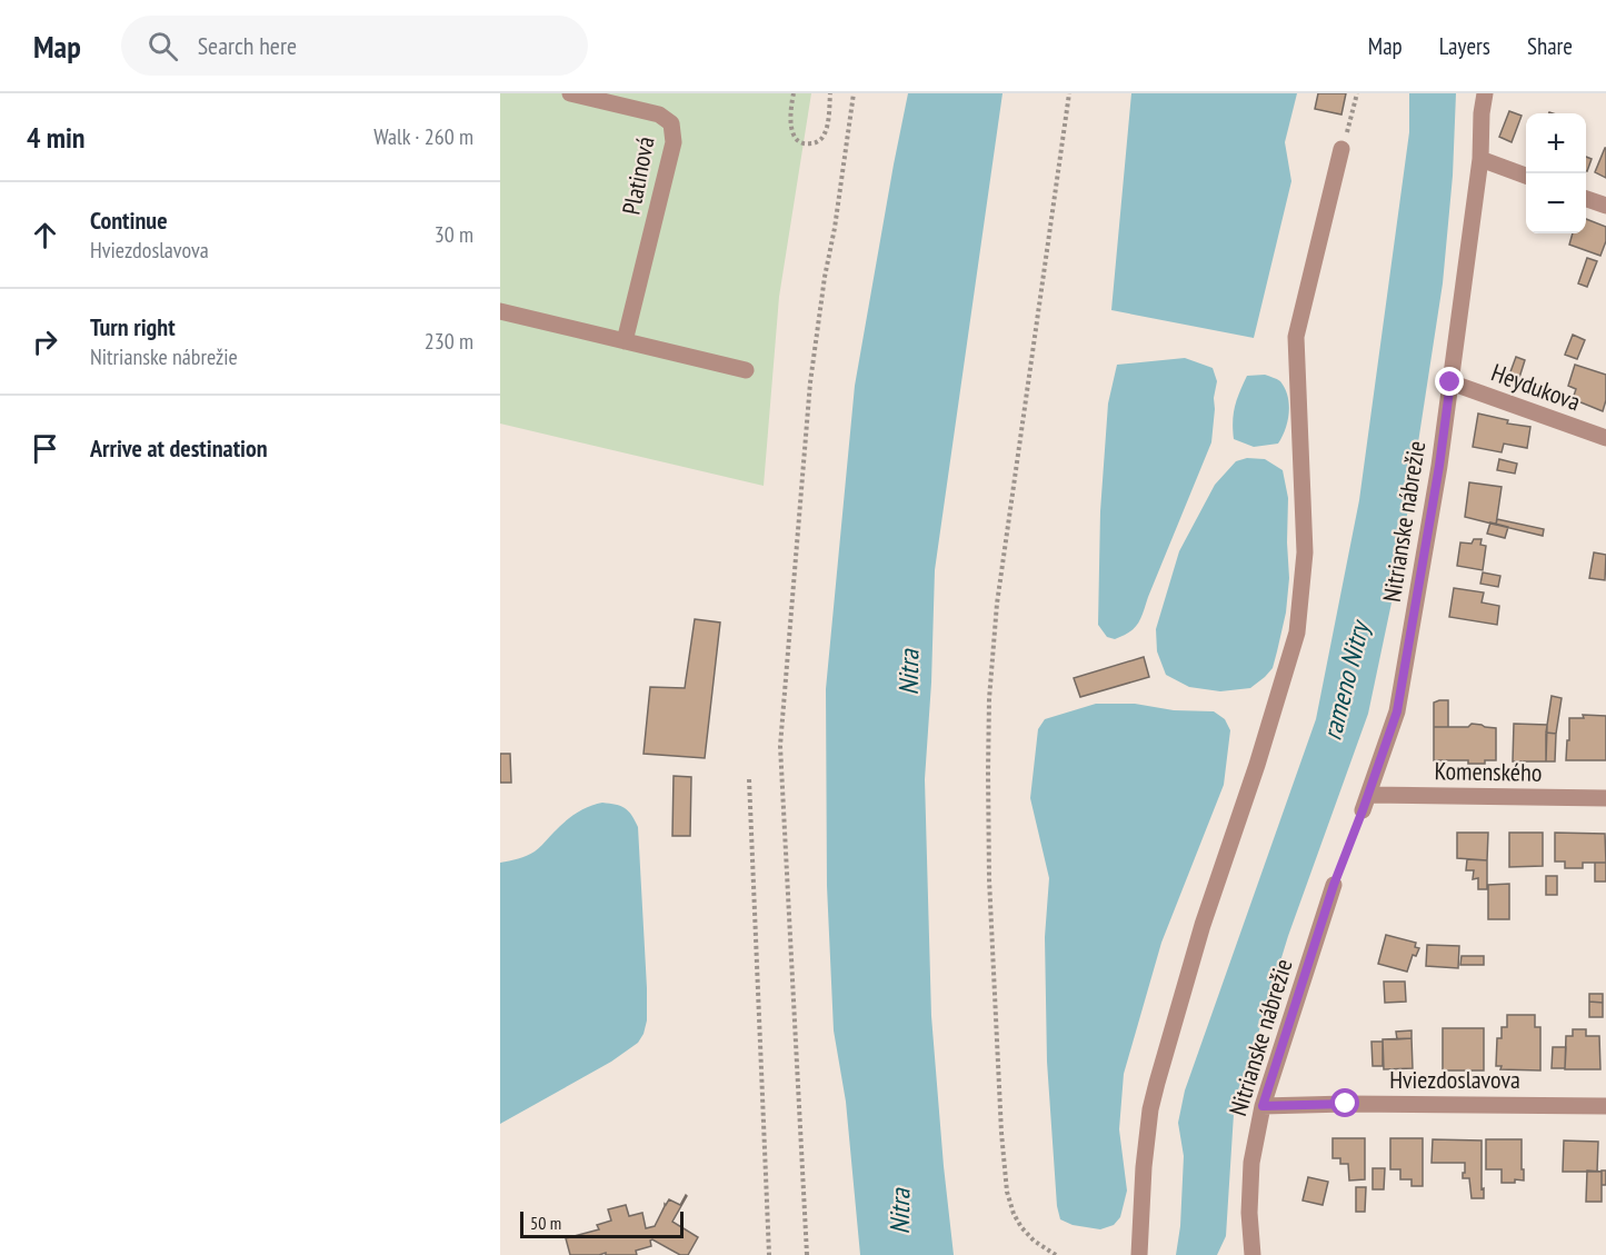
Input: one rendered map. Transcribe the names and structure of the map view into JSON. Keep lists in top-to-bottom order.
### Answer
{
  "streets": {
    "street": [
      "Platinová",
      "Heydukova",
      "Nitrianske nábrežie",
      "Komenského",
      "Hviezdoslavova"
    ]
  },
  "crossings": [
    ["Heydukova", "Nitrianske nábrežie"],
    ["Nitrianske nábrežie", "Komenského"],
    ["Nitrianske nábrežie", "Hviezdoslavova"]
  ],
  "water": ["Nitra", "rameno Nitry"],
  "scale_bar": "50 m",
  "page": {
    "header": "Map",
    "search": "Search here",
    "nav": ["Map", "Layers", "Share"],
    "heading": ["4 min", "Walk · 260 m"],
    "map_buttons": ["+", "−"],
    "list": [
      ["Continue", "Hviezdoslavova", "30 m"],
      ["Turn right", "Nitrianske nábrežie", "230 m"],
      "Arrive at destination"
    ],
    "scale": "50 m"
  }
}
